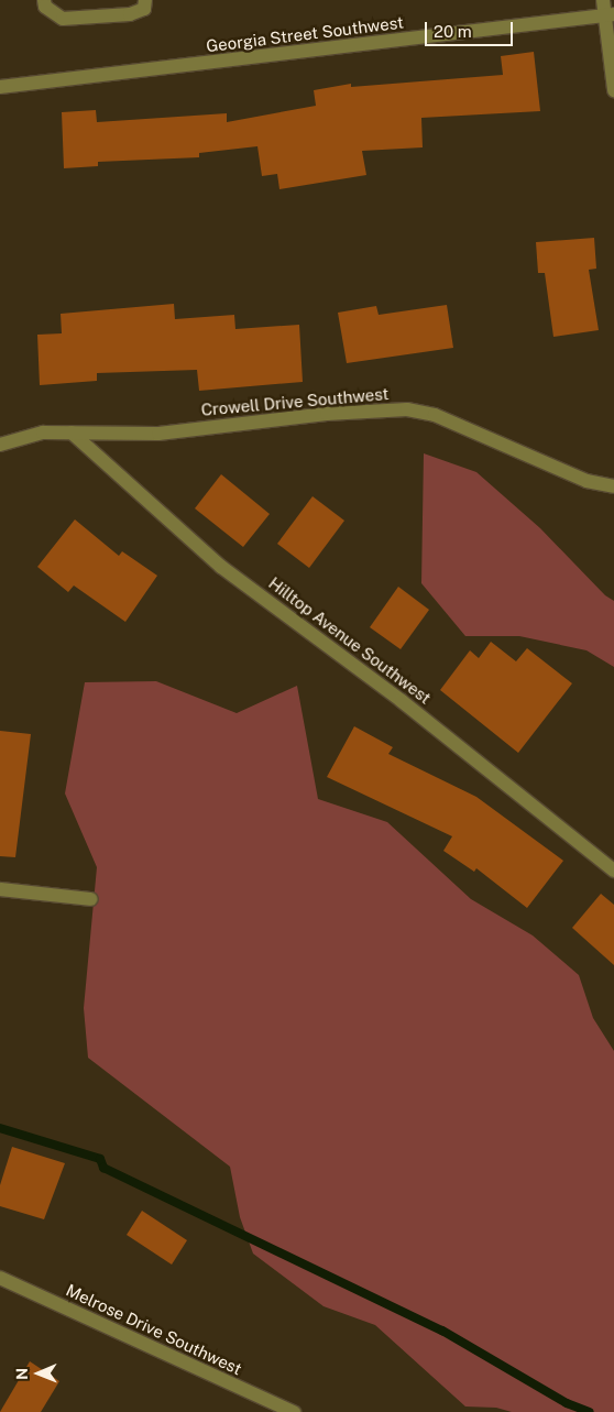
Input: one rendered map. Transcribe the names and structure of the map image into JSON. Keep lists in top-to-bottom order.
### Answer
{
  "streets": {
    "street": [
      "Georgia Street Southwest",
      "Crowell Drive Southwest",
      "Hilltop Avenue Southwest",
      "Melrose Drive Southwest"
    ]
  },
  "crossings": [
    ["Crowell Drive Southwest", "Hilltop Avenue Southwest"]
  ],
  "scale_bar": "20 m",
  "north": "left"
}
